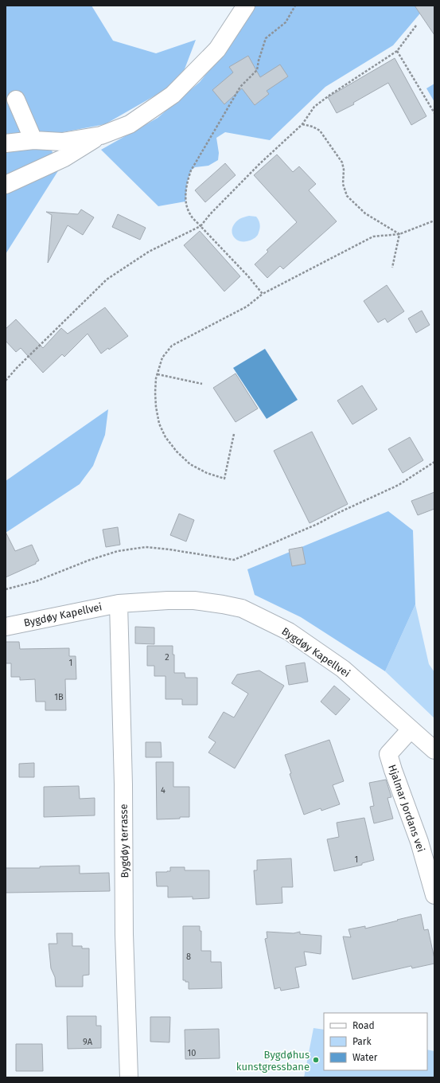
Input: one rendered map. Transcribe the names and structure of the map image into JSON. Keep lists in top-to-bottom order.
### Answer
{
  "streets": {
    "street": ["Bygdøy Kapellvei", "Hjalmar Jordans vei", "Bygdøy terrasse"]
  },
  "crossings": [
    ["Bygdøy Kapellvei", "Hjalmar Jordans vei"],
    ["Bygdøy Kapellvei", "Bygdøy terrasse"]
  ],
  "places": ["Bygdøhus kunstgressbane"],
  "house_numbers": [
    "2",
    "1",
    "1B",
    "4",
    "1",
    "8",
    "9A",
    "10"
  ],
  "legend": ["Road", "Park", "Water"]
}
